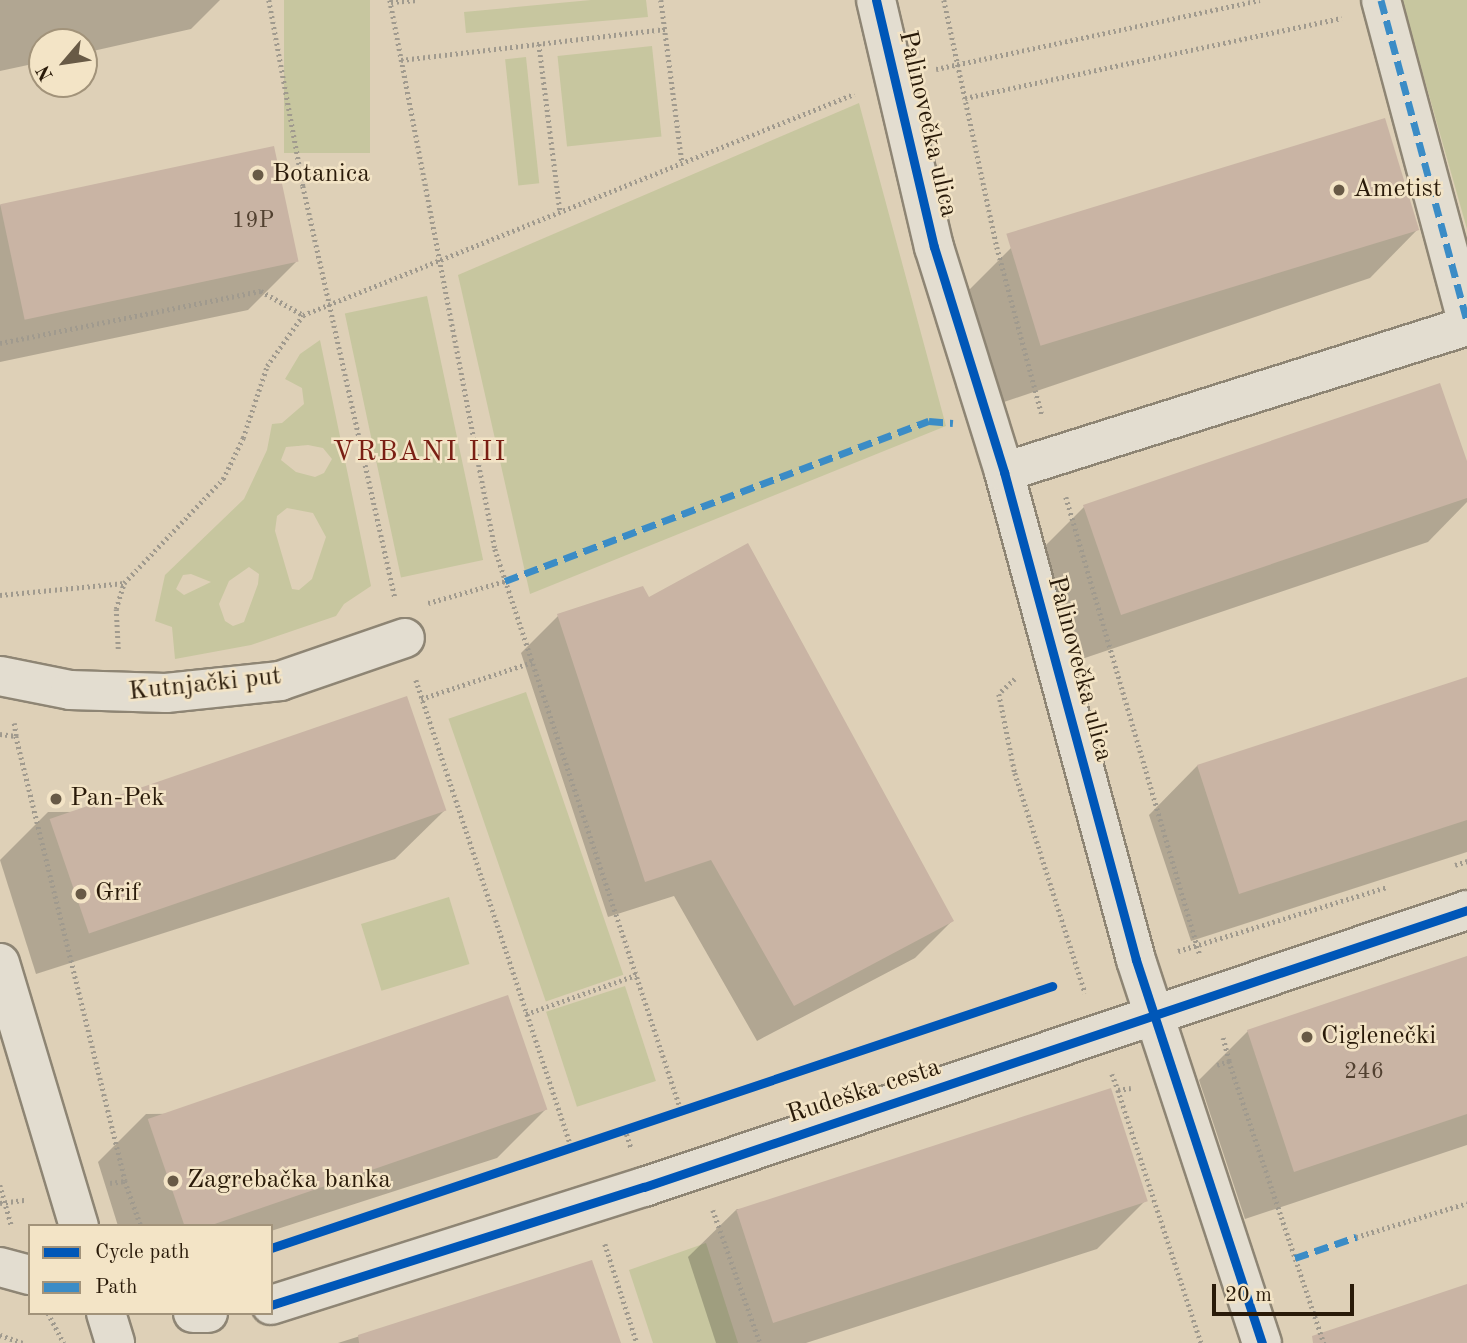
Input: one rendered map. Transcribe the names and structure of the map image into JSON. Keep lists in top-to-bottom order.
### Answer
{
  "streets": {
    "street": ["Palinovečka ulica", "Kutnjački put", "Rudeška cesta"]
  },
  "crossings": [
    ["Palinovečka ulica", "Rudeška cesta"]
  ],
  "districts": ["VRBANI III"],
  "places": [
    "Botanica",
    "Ametist",
    "Pan-Pek",
    "Grif",
    "Ciglenečki",
    "Zagrebačka banka"
  ],
  "house_numbers": ["19P", "246"],
  "legend": ["Cycle path", "Path"],
  "scale_bar": "20 m",
  "north": "bottom left"
}
